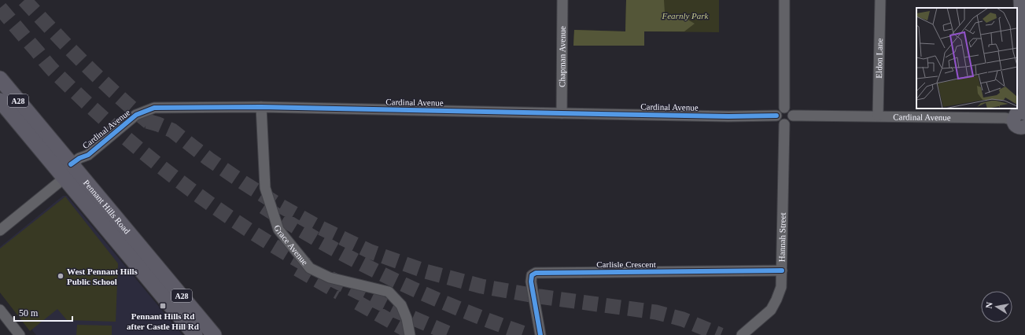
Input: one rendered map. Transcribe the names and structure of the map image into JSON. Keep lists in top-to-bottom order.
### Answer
{
  "streets": {
    "highway": ["A28", "Pennant Hills Road"],
    "street": [
      "Chapman Avenue",
      "Eldon Lane",
      "Cardinal Avenue",
      "Hannah Street",
      "Grace Avenue",
      "Carlisle Crescent"
    ]
  },
  "crossings": [
    ["Chapman Avenue", "Cardinal Avenue"],
    ["Eldon Lane", "Cardinal Avenue"],
    ["A28", "Cardinal Avenue"],
    ["A28", "Pennant Hills Road"],
    ["Cardinal Avenue", "Pennant Hills Road"],
    ["Cardinal Avenue", "Hannah Street"],
    ["Cardinal Avenue", "Grace Avenue"],
    ["Hannah Street", "Carlisle Crescent"]
  ],
  "parks": ["Fearnly Park"],
  "places": {
    "other": ["West Pennant Hills Public School"],
    "transit": ["Pennant Hills Rd after Castle Hill Rd"]
  },
  "scale_bar": "50 m",
  "north": "left"
}
